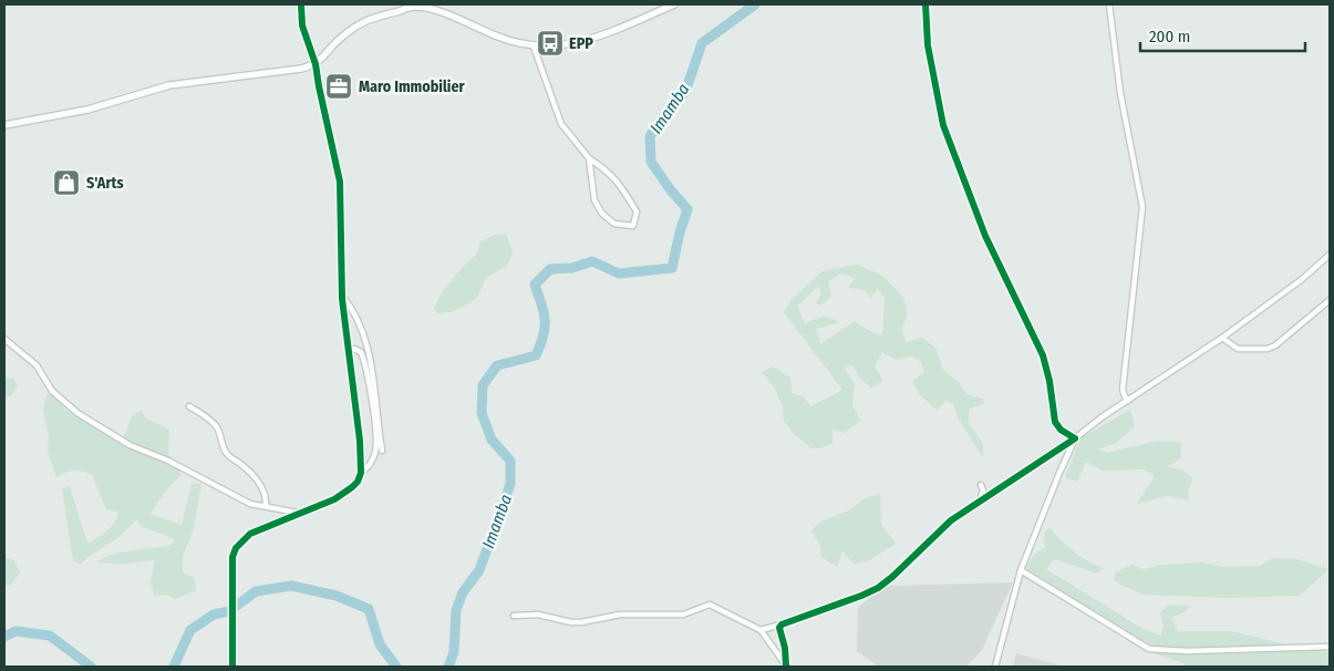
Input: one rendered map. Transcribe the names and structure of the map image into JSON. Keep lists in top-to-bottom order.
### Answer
{
  "water": ["Imamba"],
  "places": {
    "bus stop": ["EPP"],
    "office": ["Maro Immobilier"],
    "shop": ["S'Arts"]
  },
  "scale_bar": "200 m"
}
